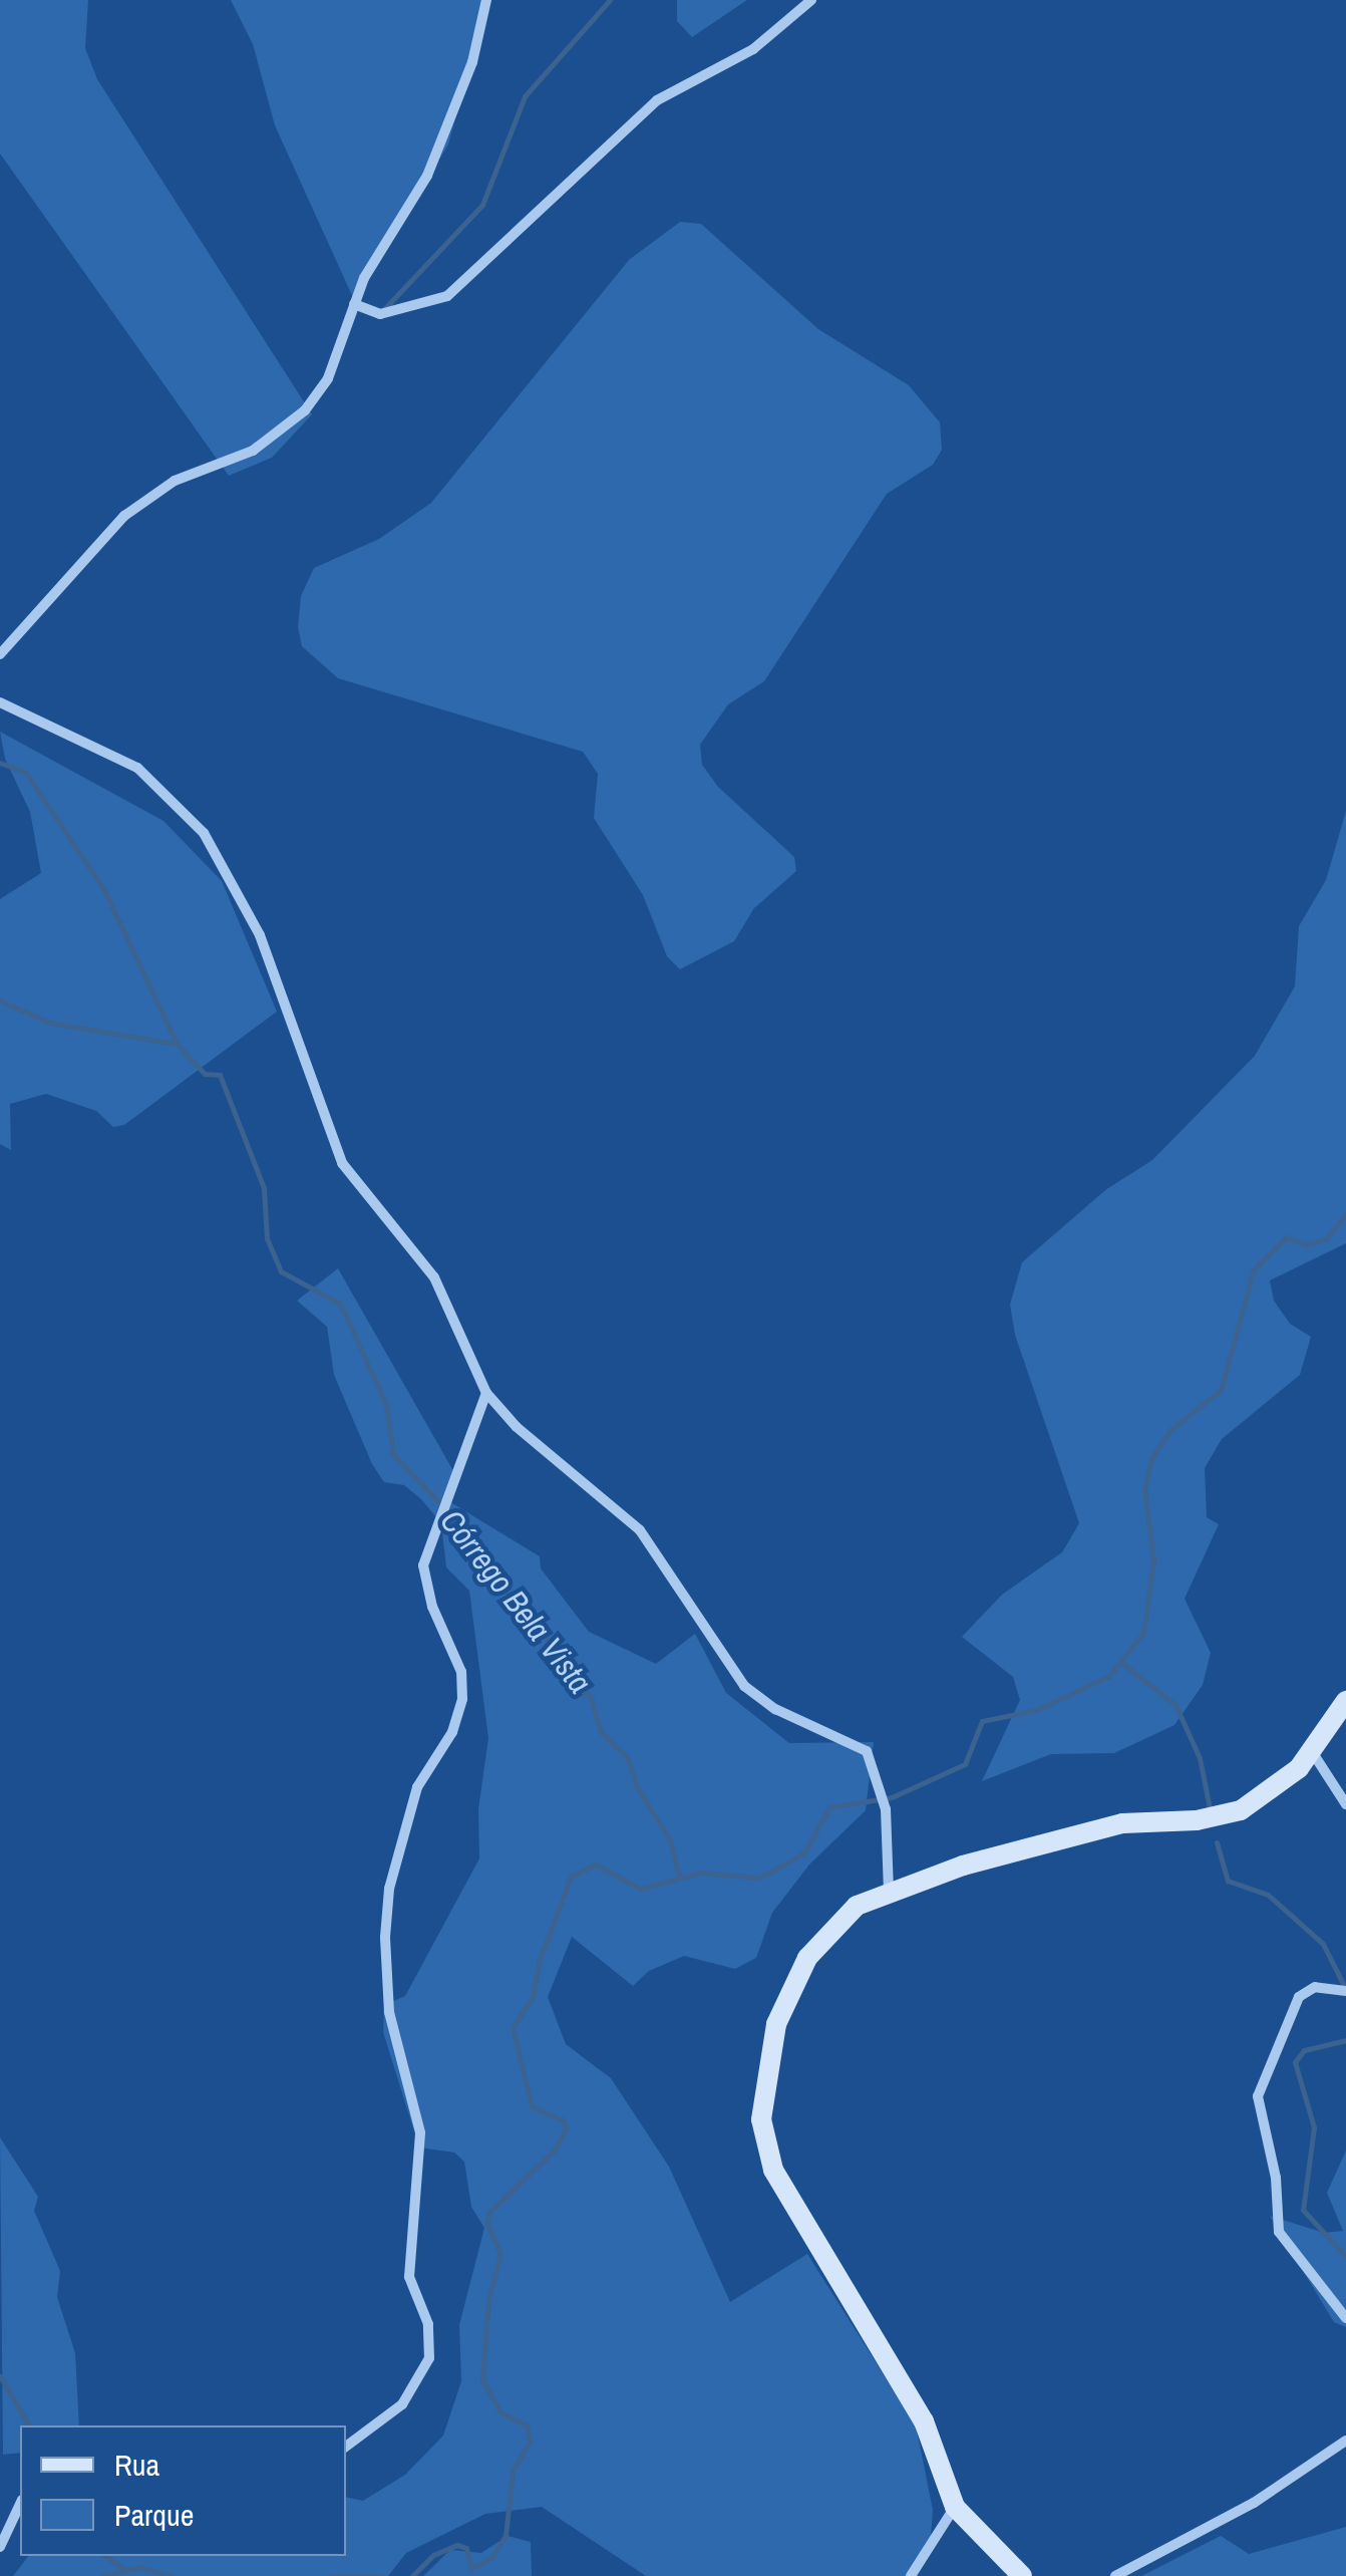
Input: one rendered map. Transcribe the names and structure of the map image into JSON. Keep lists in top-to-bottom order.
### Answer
{
  "water": ["Córrego Bela Vista"],
  "legend": ["Rua", "Parque"]
}
